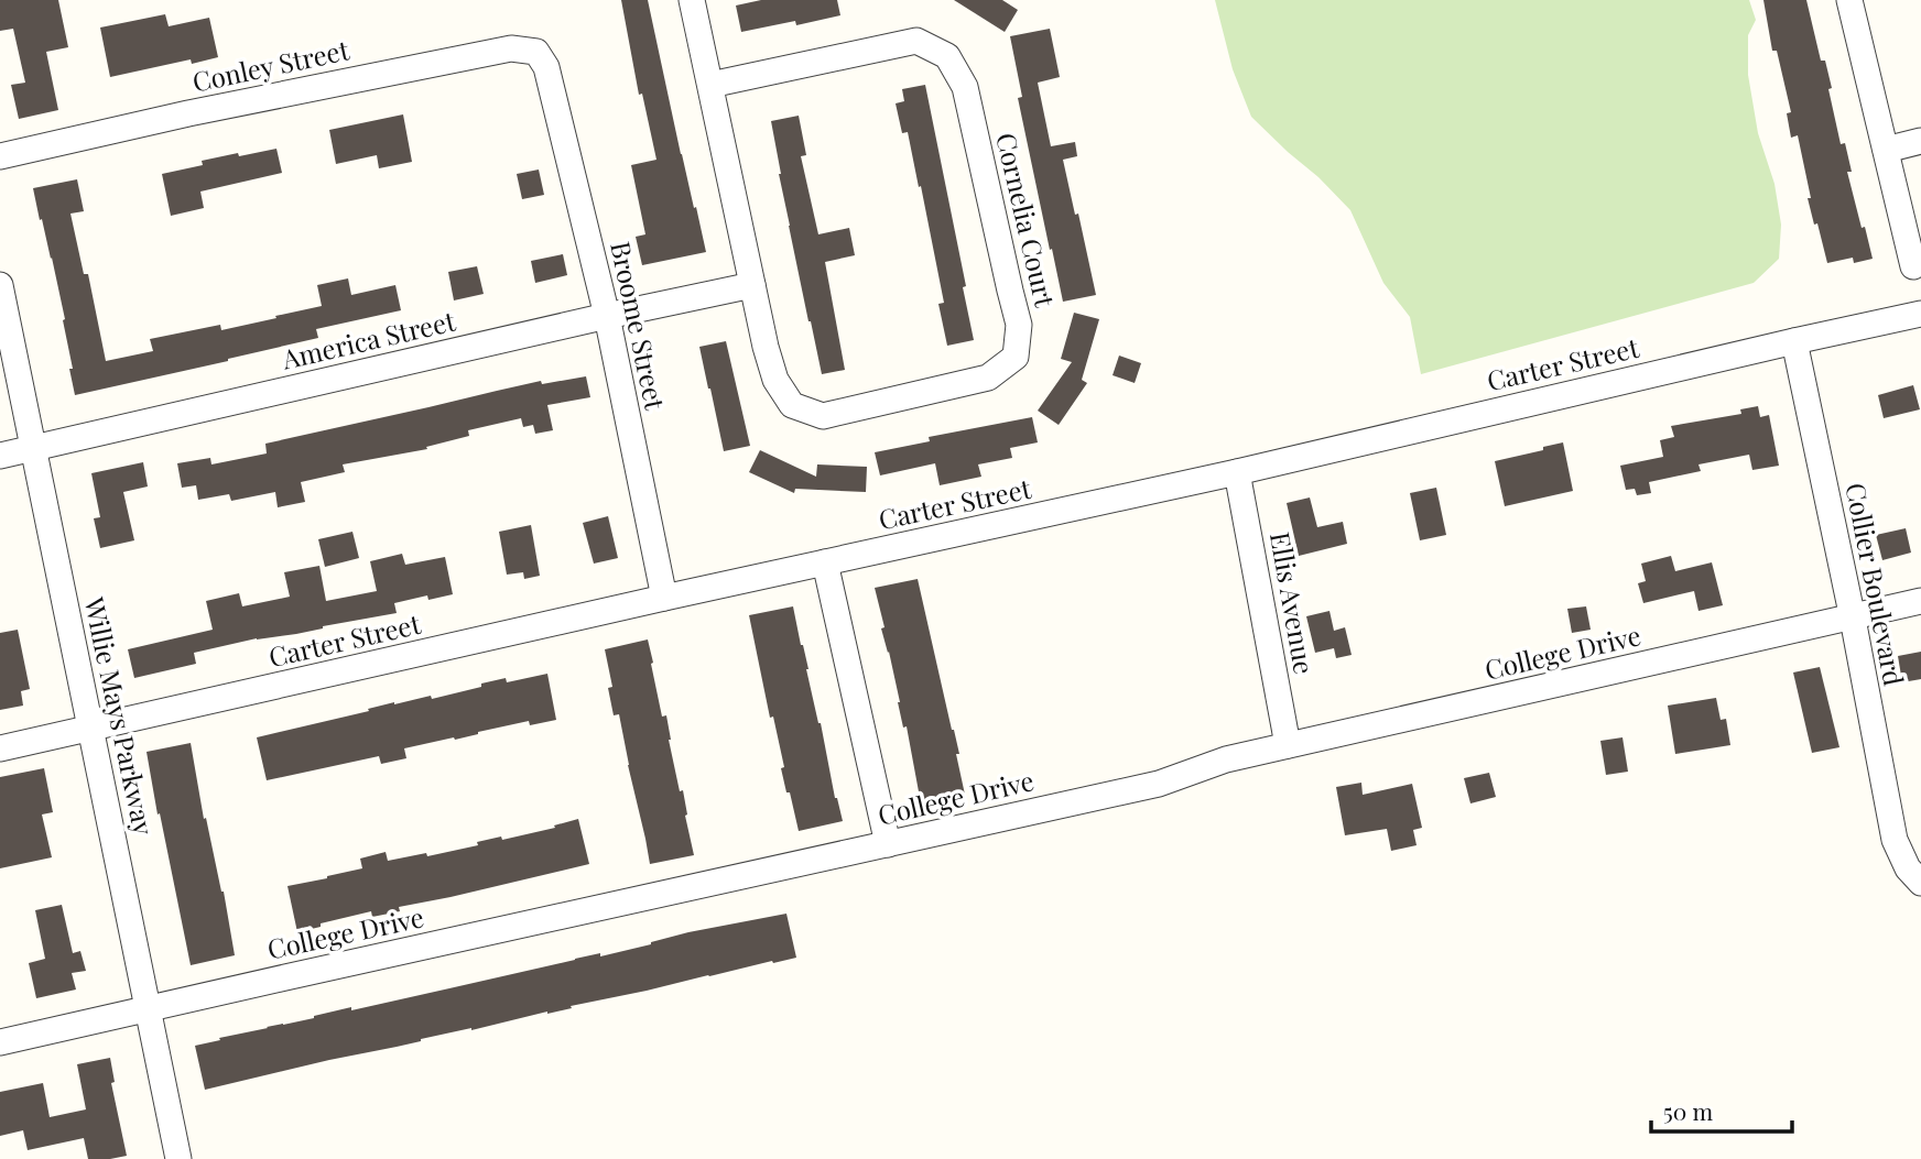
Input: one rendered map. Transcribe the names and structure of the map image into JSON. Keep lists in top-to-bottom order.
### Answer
{
  "streets": {
    "street": [
      "Conley Street",
      "Cornelia Court",
      "Broome Street",
      "America Street",
      "Carter Street",
      "Collier Boulevard",
      "Ellis Avenue",
      "College Drive",
      "Willie Mays Parkway"
    ]
  },
  "crossings": [
    ["Conley Street", "Broome Street"],
    ["Cornelia Court", "America Street"],
    ["Broome Street", "America Street"],
    ["Broome Street", "Carter Street"],
    ["America Street", "Willie Mays Parkway"],
    ["Carter Street", "Collier Boulevard"],
    ["Carter Street", "Ellis Avenue"],
    ["Carter Street", "Willie Mays Parkway"],
    ["Collier Boulevard", "College Drive"],
    ["Ellis Avenue", "College Drive"],
    ["College Drive", "Willie Mays Parkway"]
  ],
  "scale_bar": "50 m"
}
